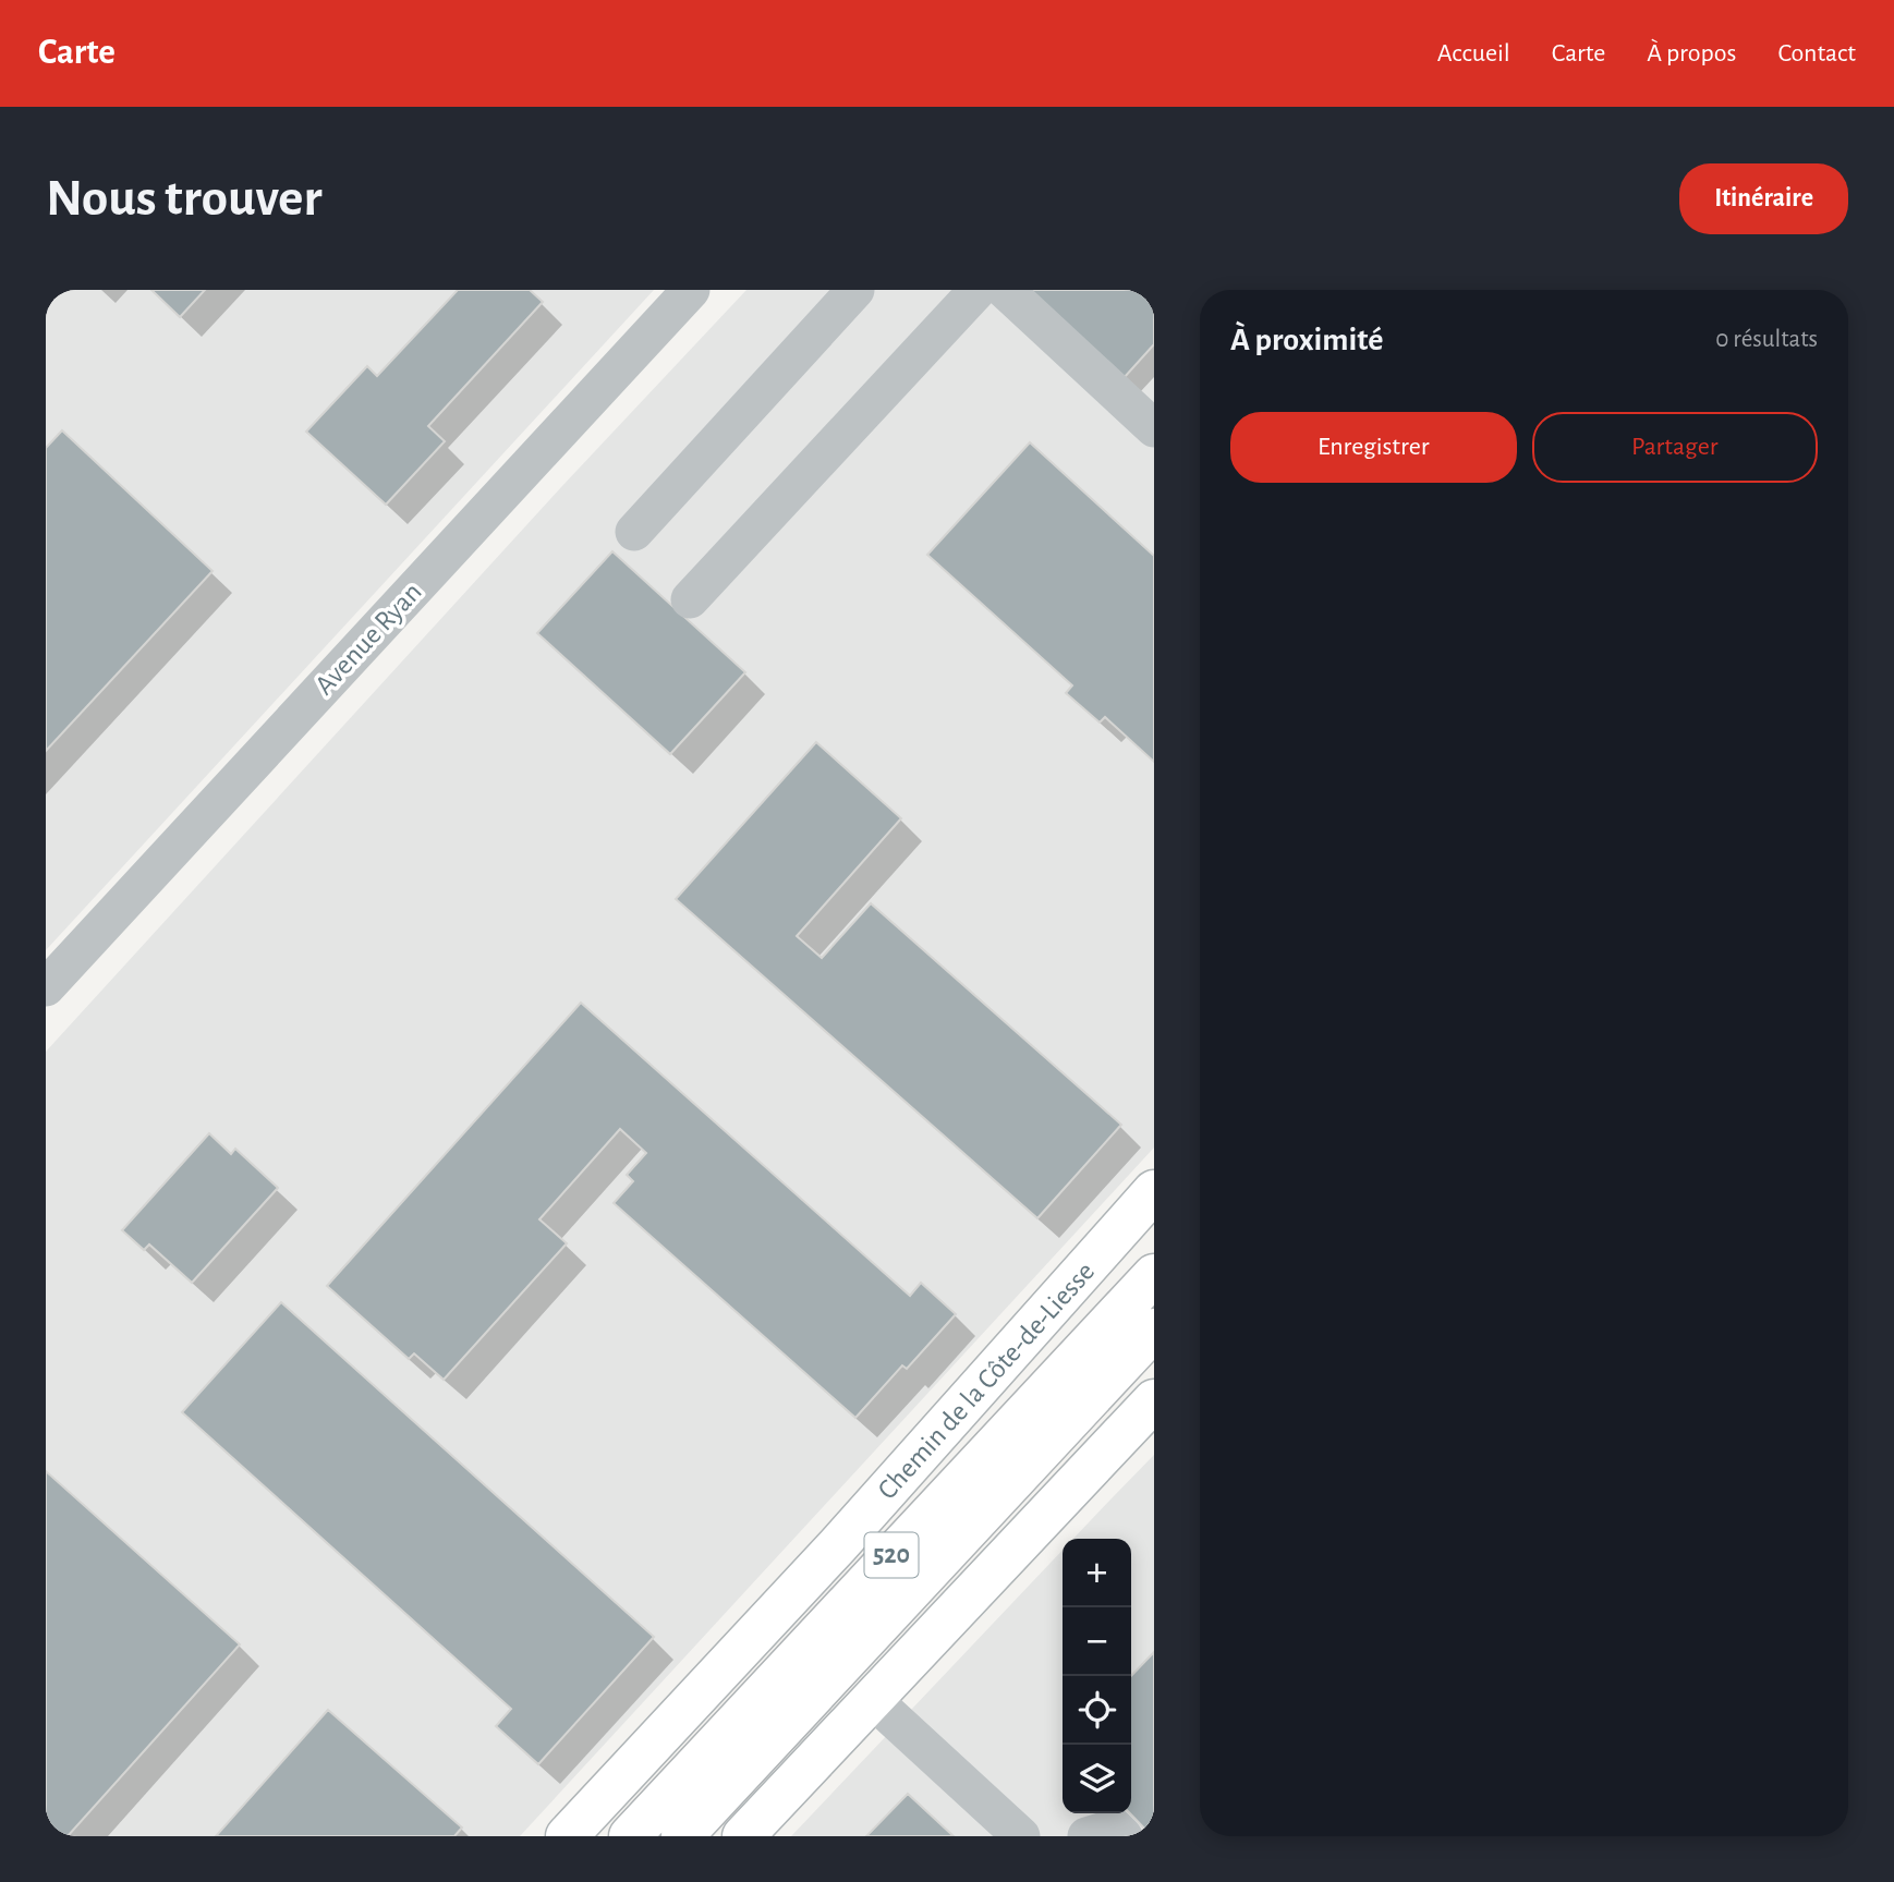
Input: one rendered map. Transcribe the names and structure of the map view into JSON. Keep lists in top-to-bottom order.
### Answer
{
  "streets": {
    "main road": ["Chemin de la Côte-de-Liesse", "520"],
    "street": ["Avenue Ryan"]
  },
  "page": {
    "header": "Carte",
    "nav": [
      "Accueil",
      "Carte",
      "À propos",
      "Contact"
    ],
    "buttons": [
      "Itinéraire",
      ["Enregistrer", "Partager"]
    ],
    "title": "Nous trouver",
    "heading": ["À proximité", "0 résultats"],
    "map_buttons": ["+", "−"]
  }
}
